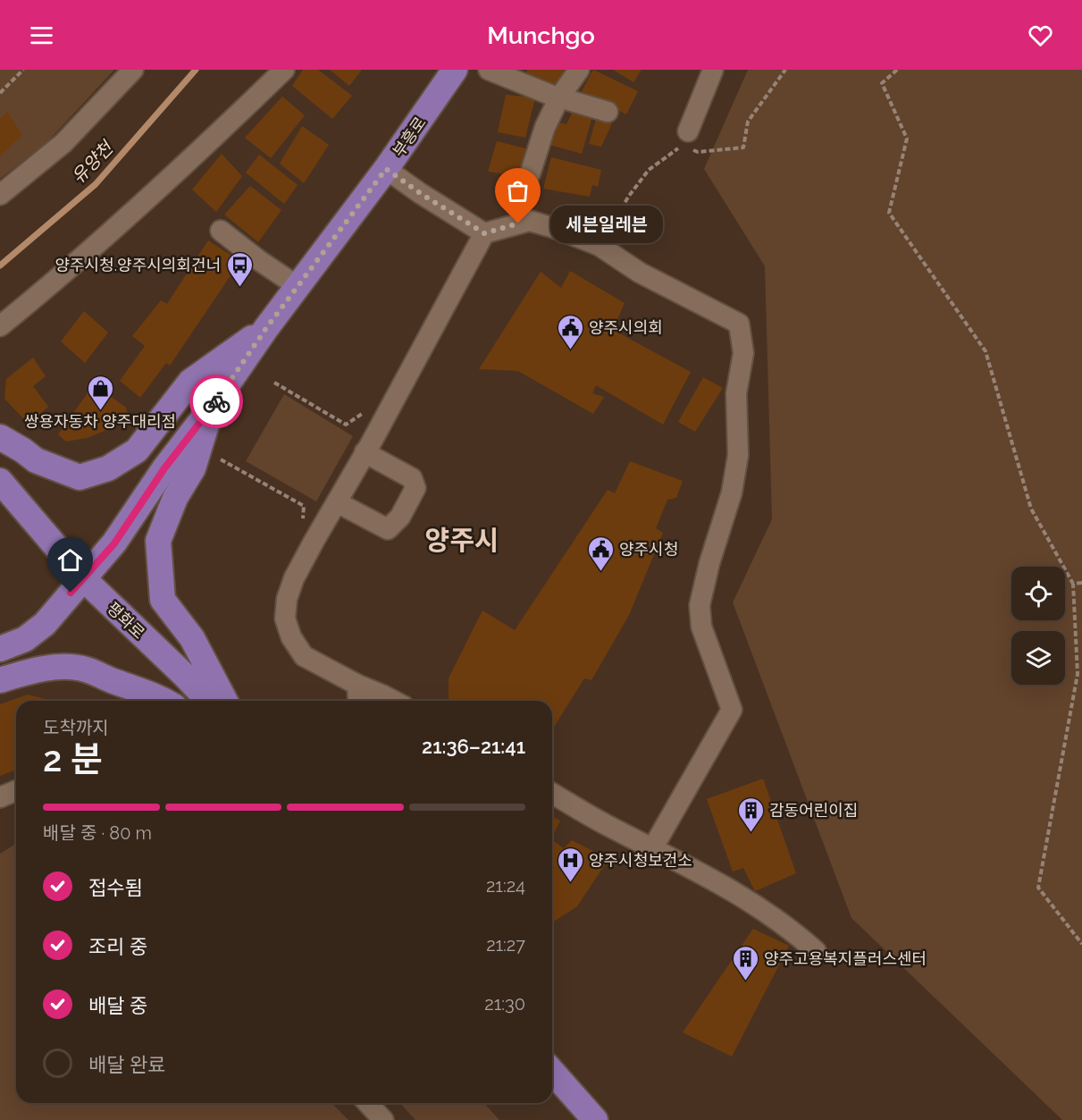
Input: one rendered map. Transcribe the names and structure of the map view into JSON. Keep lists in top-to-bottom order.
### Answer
{
  "streets": {
    "main road": ["부흥로", "평화로"]
  },
  "crossings": [
    ["부흥로", "평화로"]
  ],
  "districts": ["양주시"],
  "water": ["유양천"],
  "places": {
    "other": ["세븐일레븐"],
    "bus stop": ["양주시청.양주시의회건너"],
    "public building": ["양주시의회", "양주시청"],
    "shop": ["쌍용자동차 양주대리점"],
    "building": ["감동어린이집", "양주고용복지플러스센터"],
    "hospital": ["양주시청보건소"]
  },
  "page": {
    "header": "Munchgo",
    "bubble": "세븐일레븐",
    "heading": ["2 분", "도착까지", "21:36–21:41"],
    "bar": "배달 중 · 80 m",
    "list": [
      ["접수됨", "21:24"],
      ["조리 중", "21:27"],
      ["배달 중", "21:30"],
      "배달 완료"
    ]
  }
}
